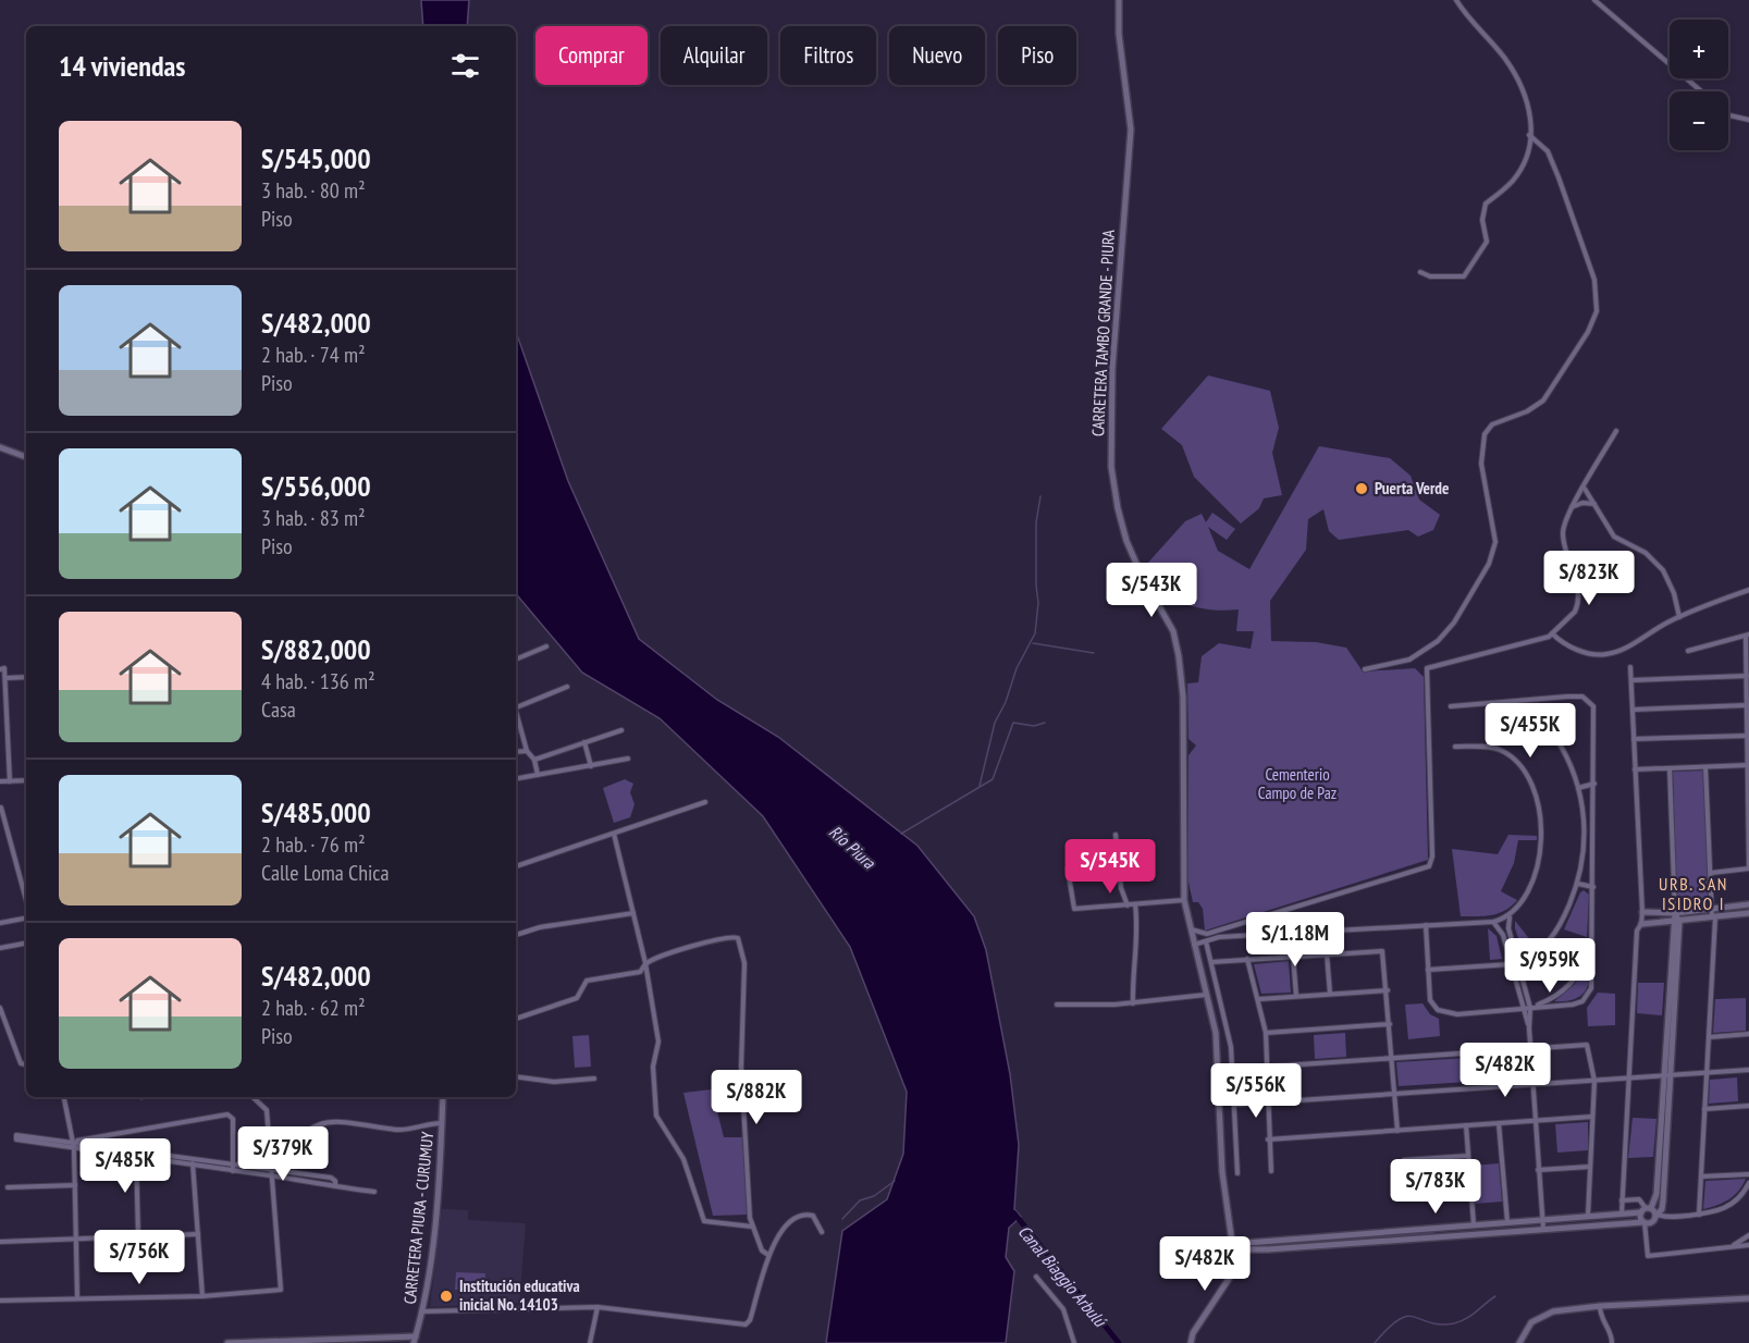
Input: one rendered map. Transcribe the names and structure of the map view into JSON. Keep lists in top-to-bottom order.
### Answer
{
  "streets": {
    "street": ["CARRETERA TAMBO GRANDE - PIURA", "CARRETERA PIURA - CURUMUY"]
  },
  "districts": ["URB. SAN ISIDRO I"],
  "water": ["Río Piura", "Canal Biaggio Arbulú"],
  "parks": ["Cementerio Campo de Paz"],
  "places": ["Puerta Verde", "Institución educativa inicial No. 14103"],
  "page": {
    "map_buttons": ["+", "−"],
    "chip": [
      "Comprar",
      "Alquilar",
      "Filtros",
      "Nuevo",
      "Piso"
    ],
    "heading": "14 viviendas",
    "list": [
      {
        "name": "S/545,000",
        "note": "3 hab. · 80 m² · Piso"
      },
      {
        "name": "S/482,000",
        "note": "2 hab. · 74 m² · Piso"
      },
      {
        "name": "S/556,000",
        "note": "3 hab. · 83 m² · Piso"
      },
      {
        "name": "S/882,000",
        "note": "4 hab. · 136 m² · Casa"
      },
      {
        "name": "S/485,000",
        "note": "2 hab. · 76 m² · Calle Loma Chica"
      },
      {
        "name": "S/482,000",
        "note": "2 hab. · 62 m² · Piso"
      }
    ],
    "price": [
      "S/823K",
      "S/543K",
      "S/455K",
      "S/545K",
      "S/1.18M",
      "S/959K",
      "S/482K",
      "S/556K",
      "S/882K",
      "S/379K",
      "S/485K",
      "S/783K",
      "S/756K",
      "S/482K"
    ]
  }
}
